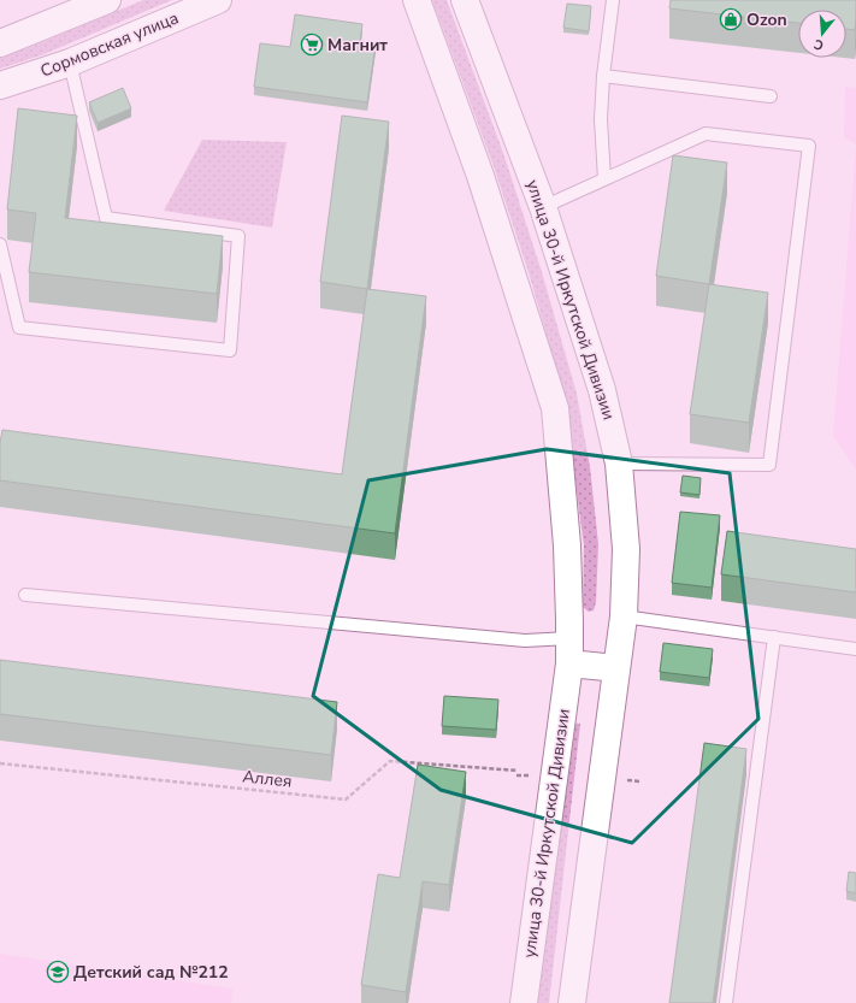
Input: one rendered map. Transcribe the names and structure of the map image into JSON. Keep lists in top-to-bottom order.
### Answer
{
  "streets": {
    "street": ["Сормовская улица", "улица 30-й Иркутской Дивизии"],
    "path": ["Аллея"]
  },
  "places": {
    "shop": ["Ozon"],
    "supermarket": ["Магнит"],
    "school or university": ["Детский сад №212"]
  },
  "north": "bottom"
}
